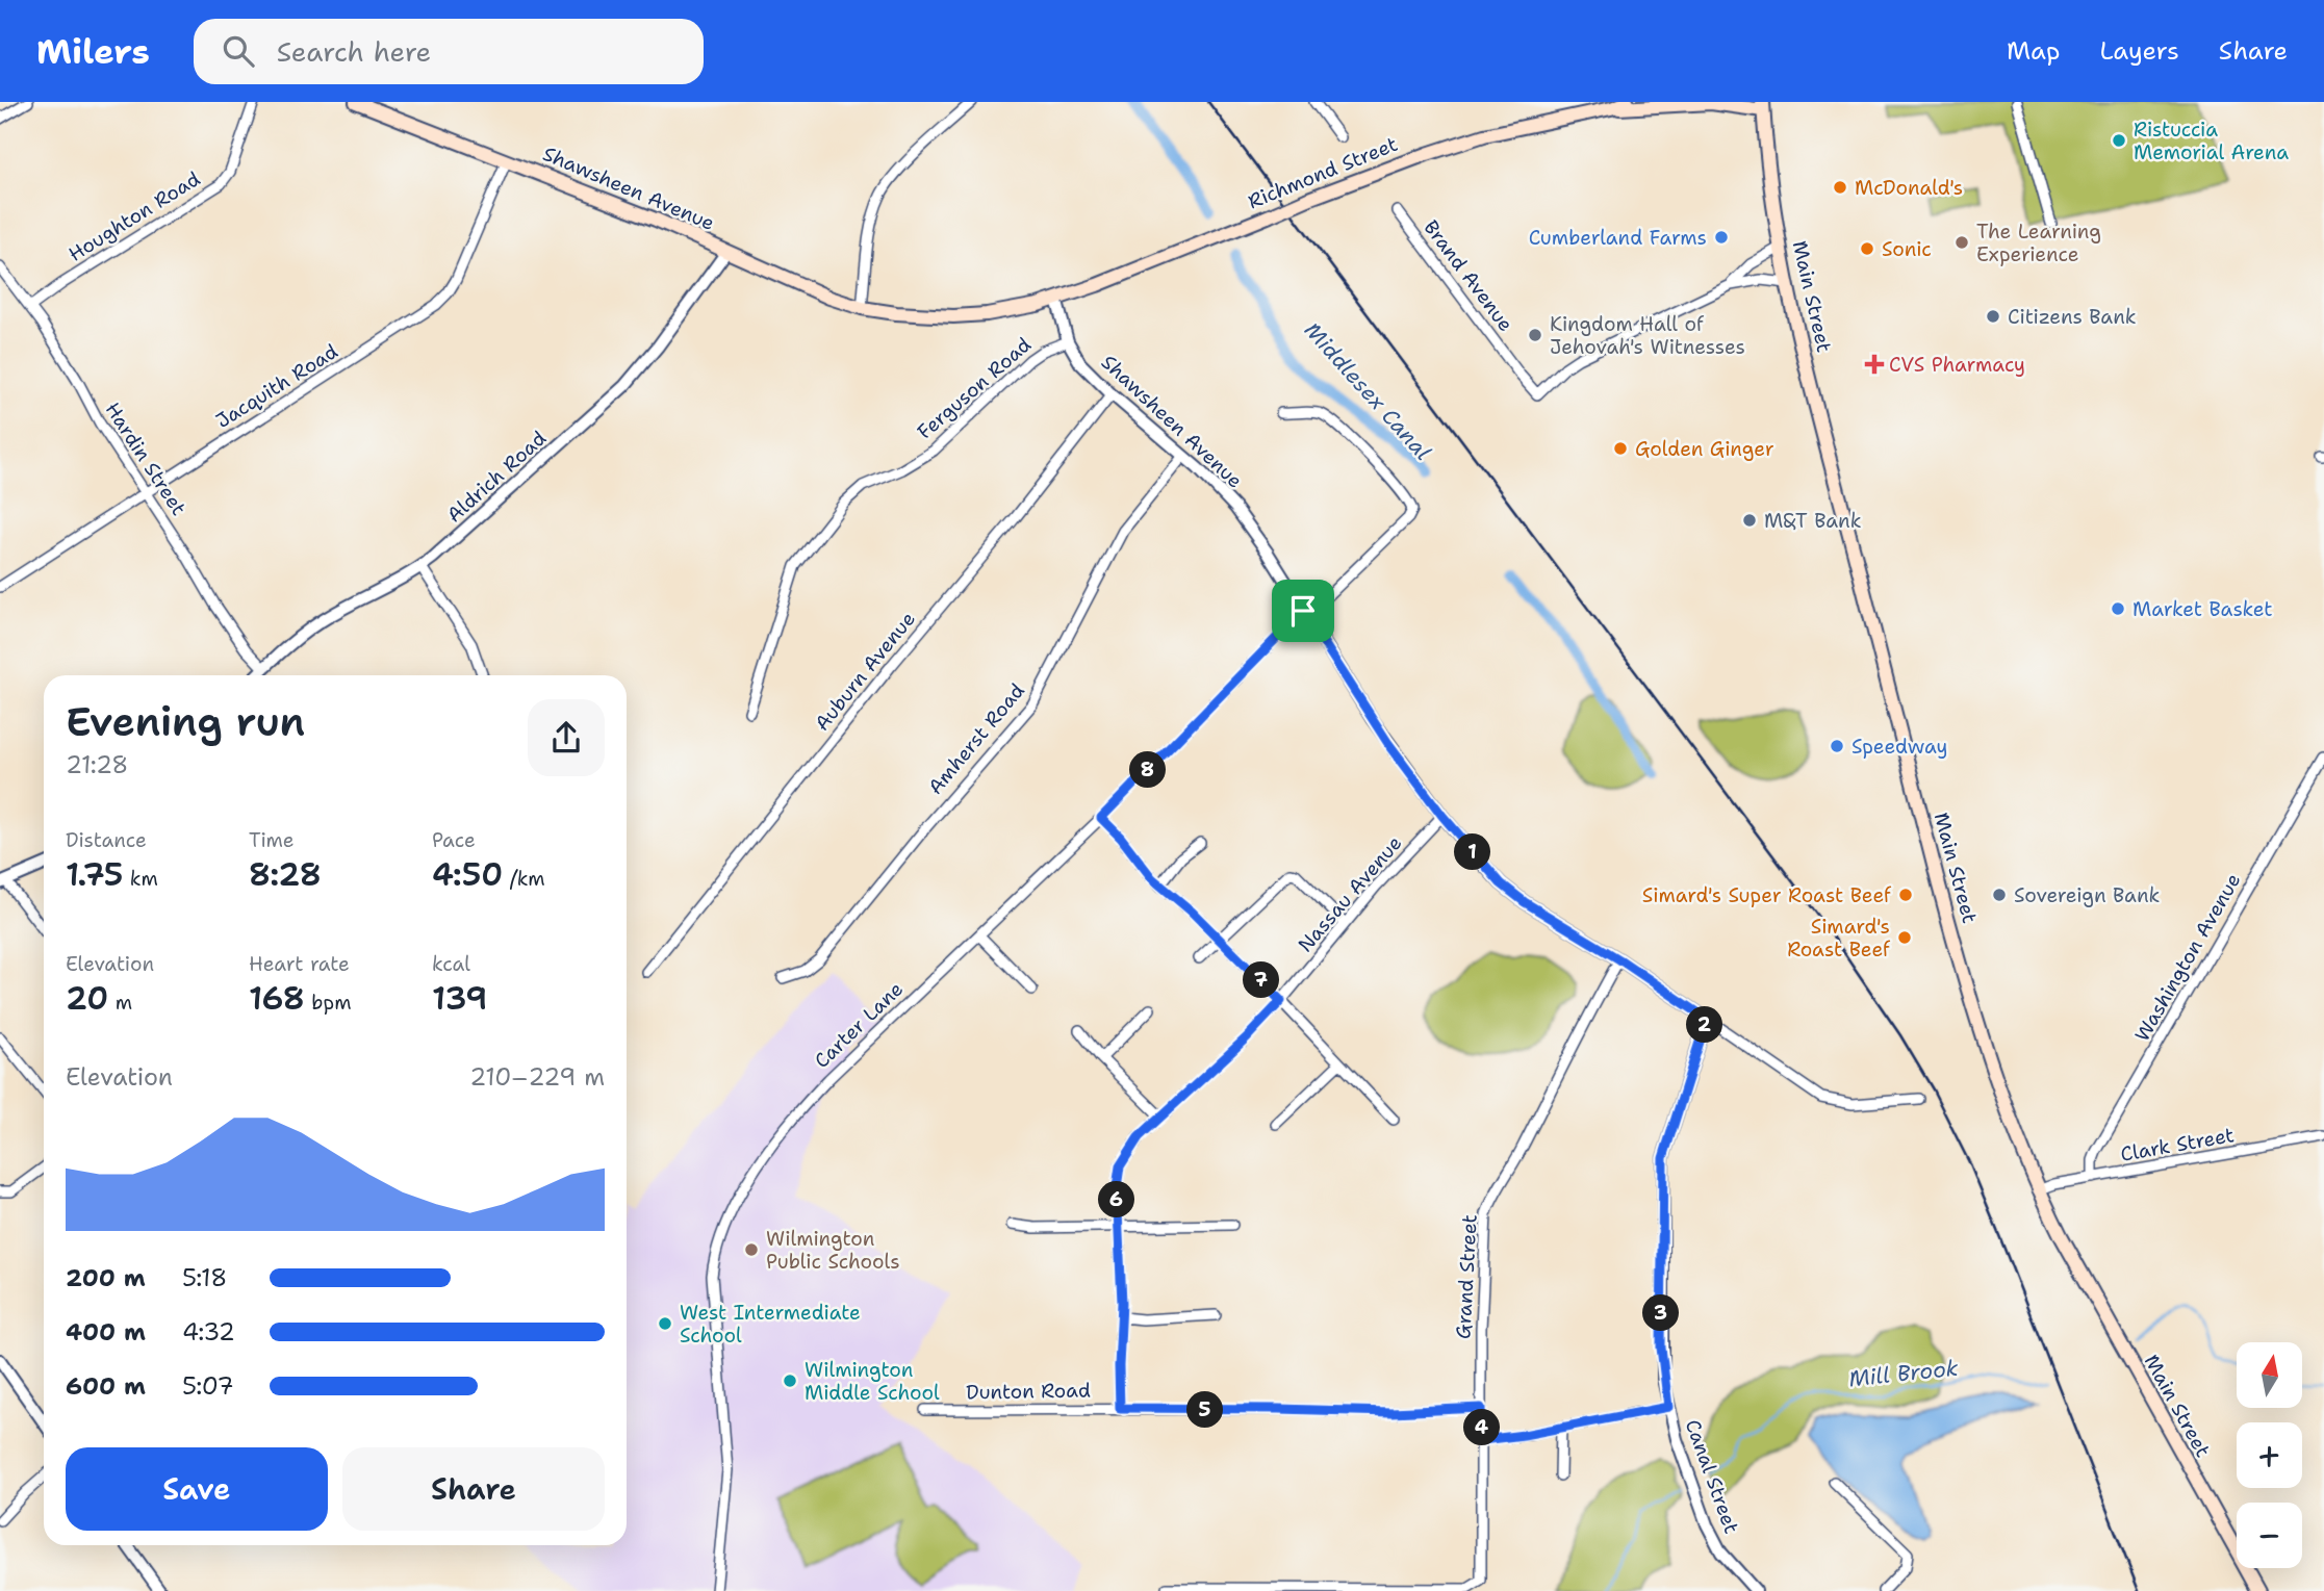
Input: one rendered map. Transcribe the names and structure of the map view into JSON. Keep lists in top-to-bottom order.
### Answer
{
  "streets": {
    "main road": ["Richmond Street", "Shawsheen Avenue", "Main Street"],
    "street": [
      "Houghton Road",
      "Brand Avenue",
      "Jacquith Road",
      "Ferguson Road",
      "Hardin Street",
      "Aldrich Road",
      "Auburn Avenue",
      "Amherst Road",
      "Nassau Avenue",
      "Washington Avenue",
      "Carter Lane",
      "Clark Street",
      "Grand Street",
      "Dunton Road",
      "Canal Street"
    ]
  },
  "crossings": [
    ["Richmond Street", "Shawsheen Avenue"],
    ["Richmond Street", "Main Street"],
    ["Shawsheen Avenue", "Jacquith Road"],
    ["Shawsheen Avenue", "Ferguson Road"],
    ["Shawsheen Avenue", "Aldrich Road"],
    ["Shawsheen Avenue", "Auburn Avenue"],
    ["Shawsheen Avenue", "Amherst Road"],
    ["Shawsheen Avenue", "Nassau Avenue"],
    ["Shawsheen Avenue", "Carter Lane"],
    ["Shawsheen Avenue", "Grand Street"],
    ["Shawsheen Avenue", "Canal Street"],
    ["Houghton Road", "Hardin Street"],
    ["Main Street", "Clark Street"],
    ["Jacquith Road", "Hardin Street"],
    ["Hardin Street", "Aldrich Road"],
    ["Nassau Avenue", "Dunton Road"],
    ["Washington Avenue", "Clark Street"],
    ["Grand Street", "Dunton Road"]
  ],
  "water": ["Middlesex Canal", "Mill Brook"],
  "places": {
    "other": [
      "Ristuccia Memorial Arena",
      "McDonald's",
      "Cumberland Farms",
      "The Learning Experience",
      "Sonic",
      "Citizens Bank",
      "Kingdom Hall of Jehovah's Witnesses",
      "Golden Ginger",
      "M&T Bank",
      "Market Basket",
      "Speedway",
      "Simard's Super Roast Beef",
      "Sovereign Bank",
      "Simard's Roast Beef",
      "Wilmington Public Schools",
      "West Intermediate School",
      "Wilmington Middle School"
    ],
    "health": ["CVS Pharmacy"]
  },
  "north": "top",
  "page": {
    "header": "Milers",
    "search": "Search here",
    "nav": ["Map", "Layers", "Share"],
    "heading": ["Evening run", "21:28"],
    "pins": [
      "8",
      "1",
      "7",
      "2",
      "6",
      "3",
      "5",
      "4"
    ],
    "stats": [
      ["Distance", "1.75 km"],
      ["Time", "8:28"],
      ["Pace", "4:50 /km"],
      ["Elevation", "20 m"],
      ["Heart rate", "168 bpm"],
      ["kcal", "139"]
    ],
    "chart": ["Elevation", "210–229 m"],
    "list": [
      {
        "name": "200 m",
        "note": "5:18"
      },
      {
        "name": "400 m",
        "note": "4:32"
      },
      {
        "name": "600 m",
        "note": "5:07"
      }
    ],
    "map_buttons": ["+", "−"],
    "buttons": ["Save", "Share"]
  }
}
